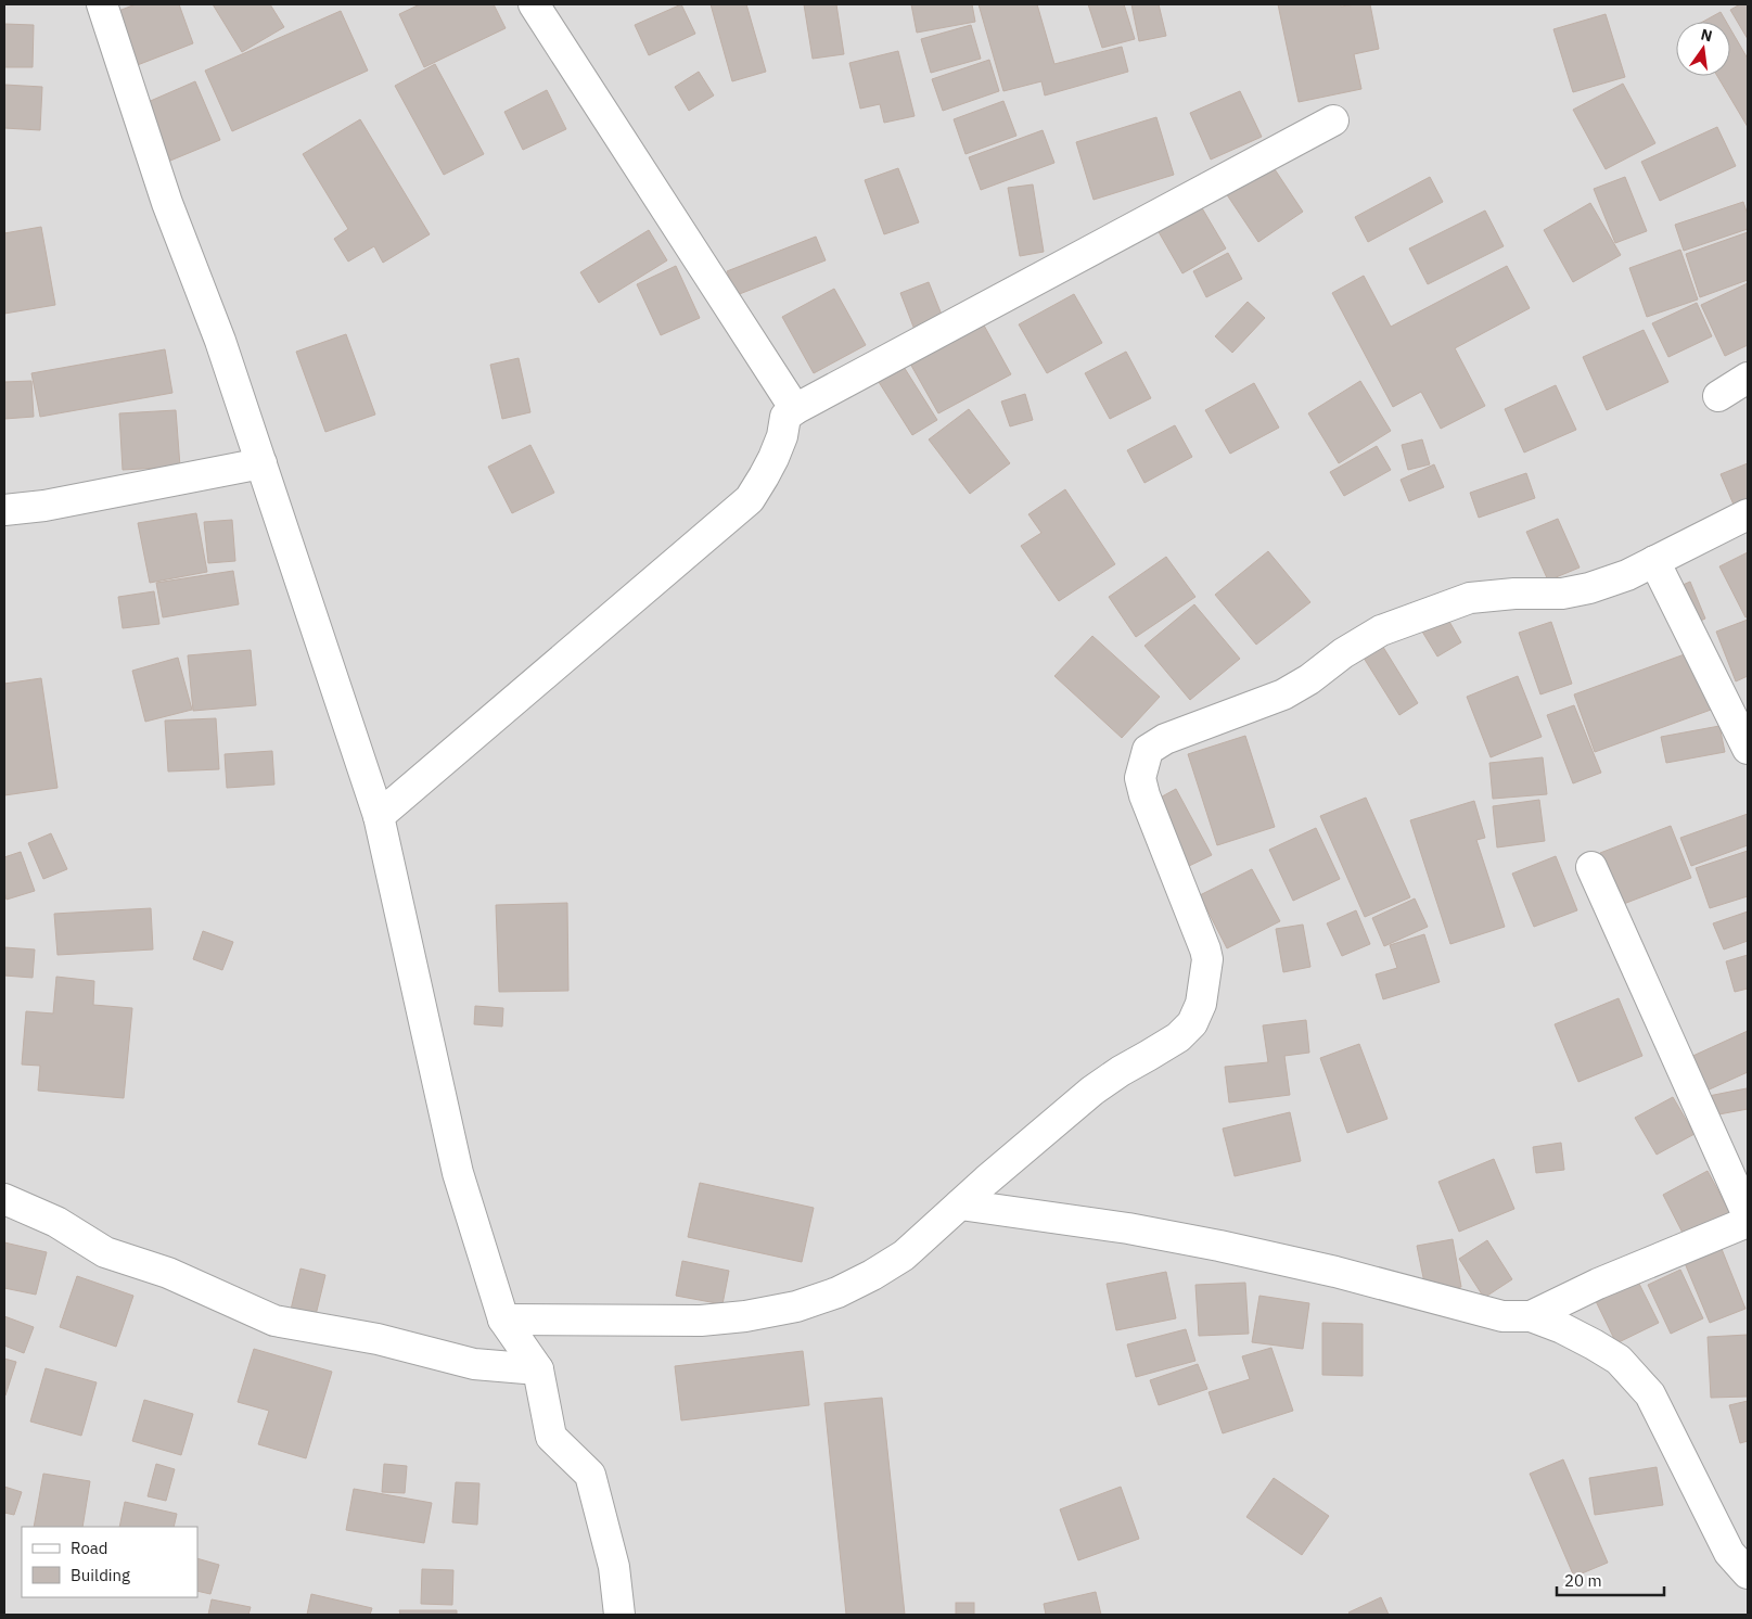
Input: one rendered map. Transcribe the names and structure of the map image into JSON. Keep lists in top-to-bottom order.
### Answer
{
  "legend": ["Road", "Building"],
  "scale_bar": "20 m",
  "north": "top"
}
